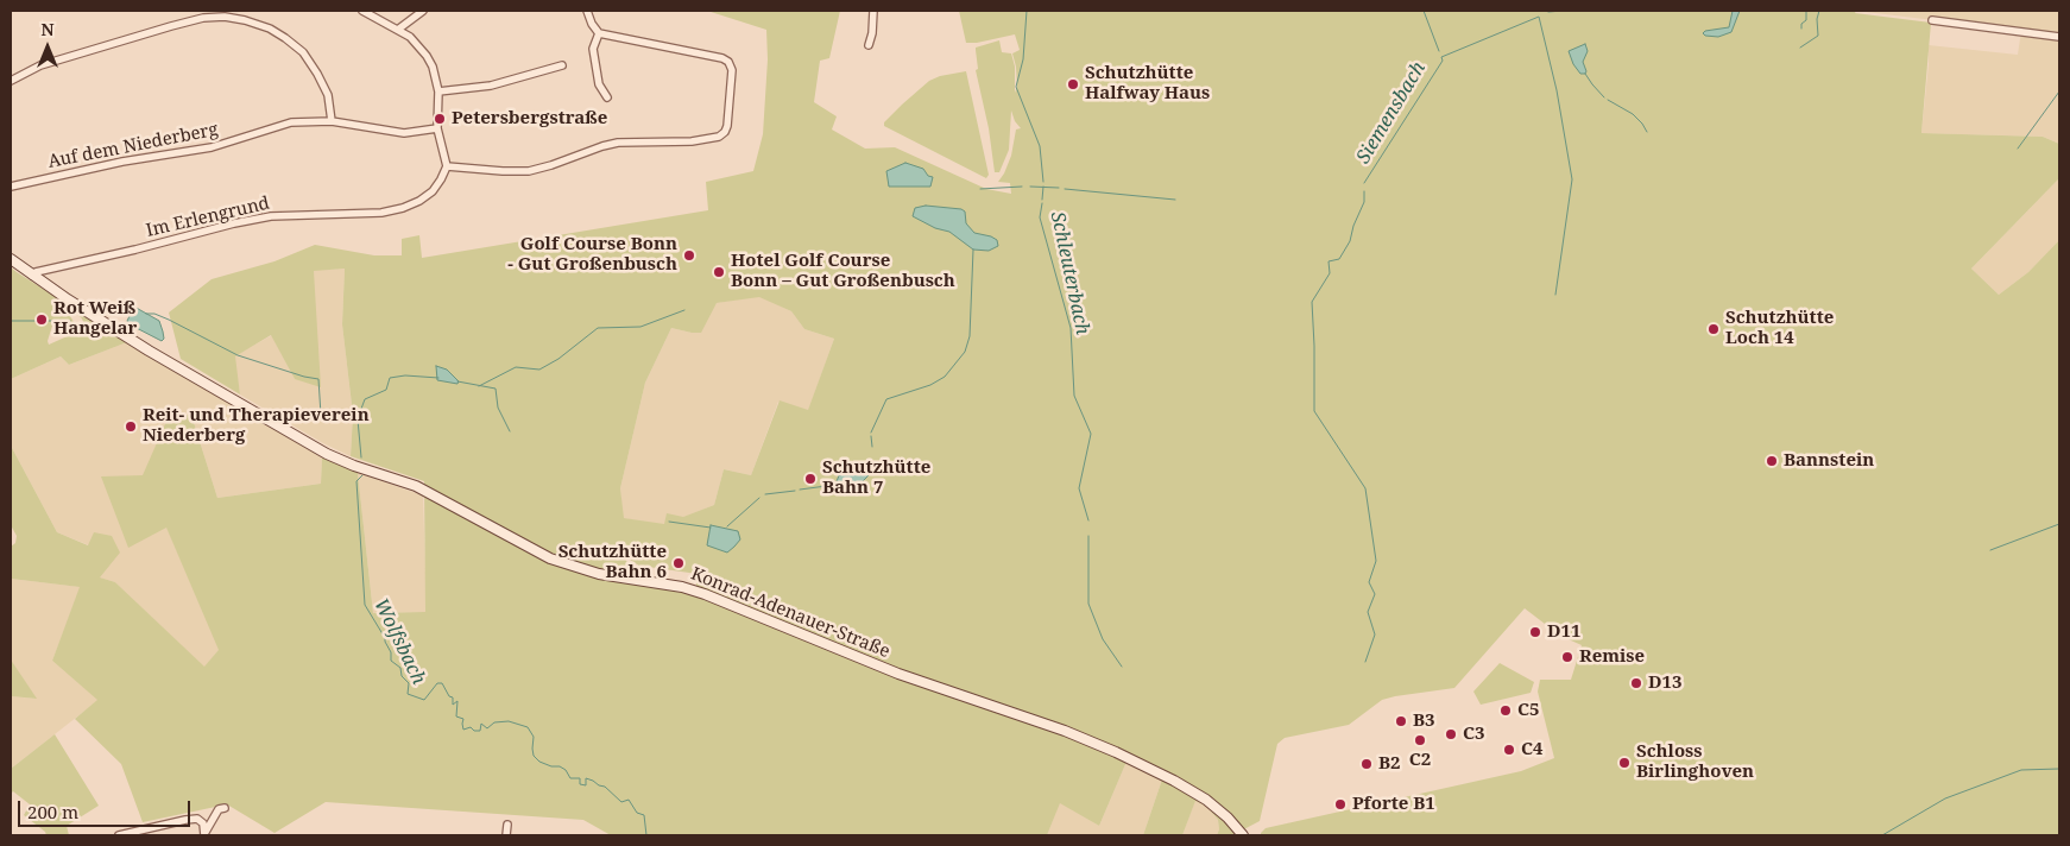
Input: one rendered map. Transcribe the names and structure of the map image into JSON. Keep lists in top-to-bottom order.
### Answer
{
  "streets": {
    "street": ["Auf dem Niederberg", "Im Erlengrund", "Konrad-Adenauer-Straße"]
  },
  "crossings": [
    ["Im Erlengrund", "Konrad-Adenauer-Straße"]
  ],
  "water": ["Siemensbach", "Schleuterbach", "Wolfsbach"],
  "places": [
    "Schutzhütte Halfway Haus",
    "Petersbergstraße",
    "Golf Course Bonn - Gut Großenbusch",
    "Hotel Golf Course Bonn – Gut Großenbusch",
    "Rot Weiß Hangelar",
    "Schutzhütte Loch 14",
    "Reit- und Therapieverein Niederberg",
    "Bannstein",
    "Schutzhütte Bahn 7",
    "Schutzhütte Bahn 6",
    "D11",
    "Remise",
    "D13",
    "C5",
    "B3",
    "C3",
    "C2",
    "C4",
    "Schloss Birlinghoven",
    "B2",
    "Pforte B1"
  ],
  "scale_bar": "200 m",
  "north": "top"
}
